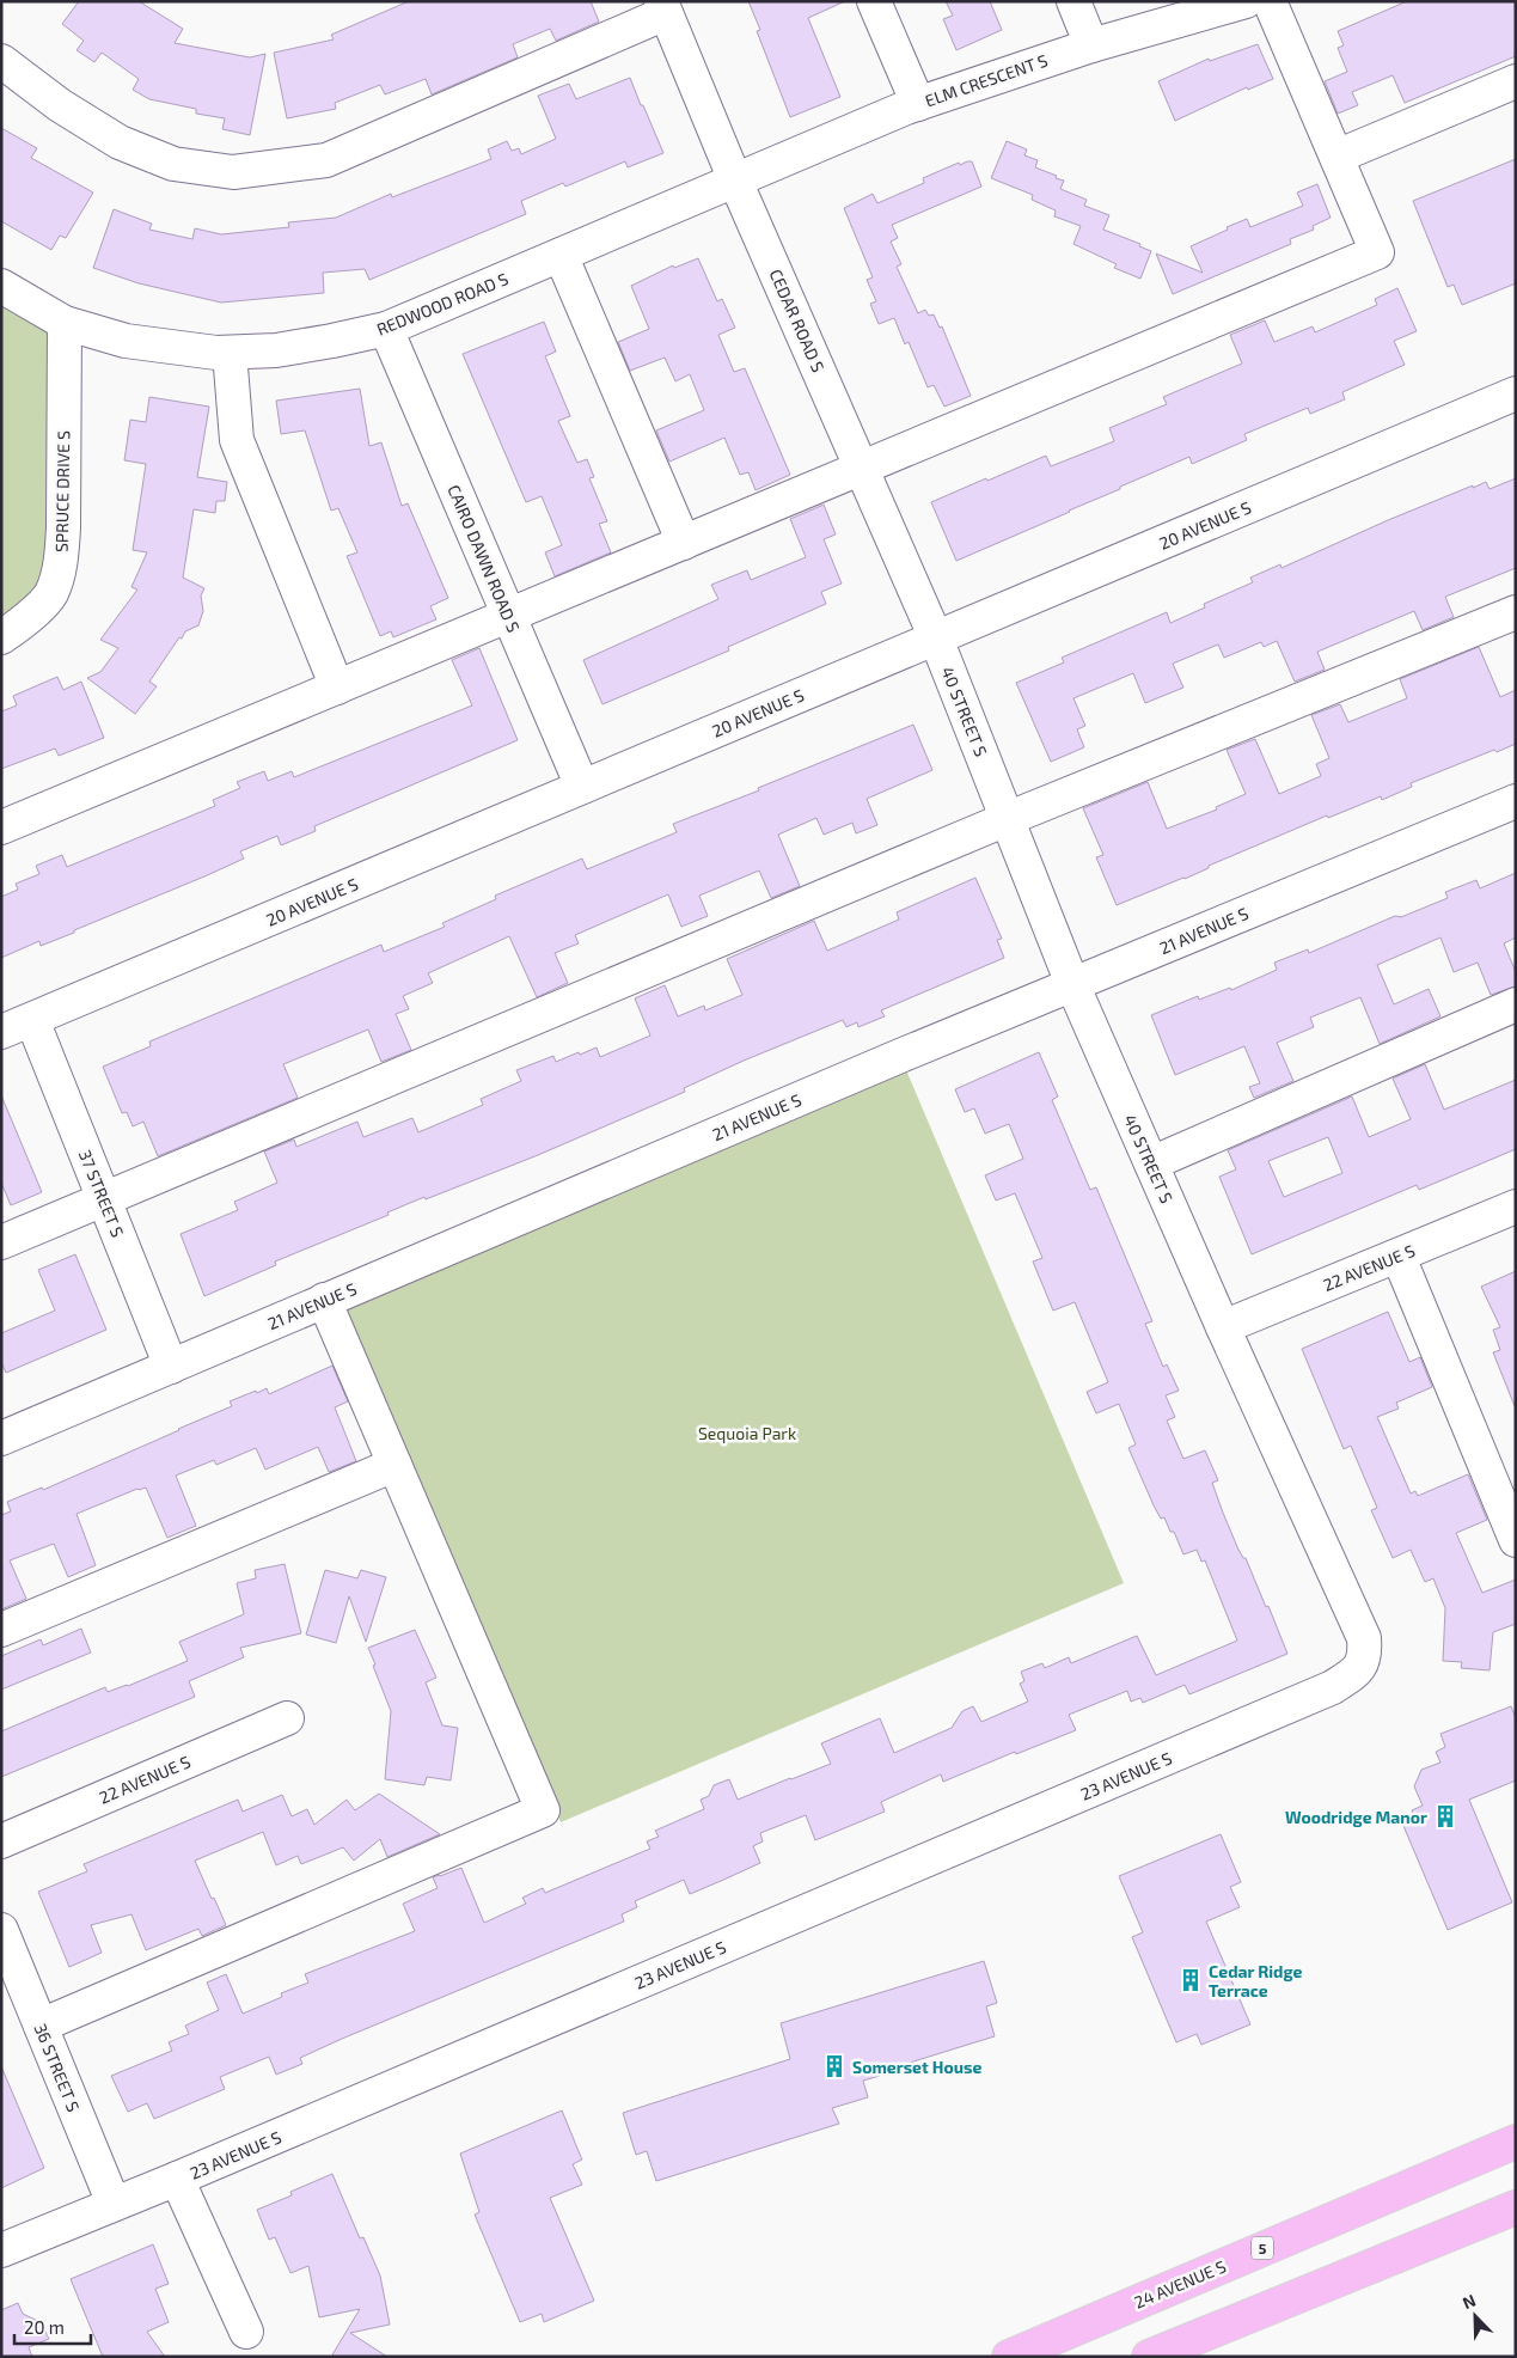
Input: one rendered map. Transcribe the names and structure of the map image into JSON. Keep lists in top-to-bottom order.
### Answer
{
  "streets": {
    "main road": ["5", "24 AVENUE S"],
    "street": [
      "ELM CRESCENT S",
      "REDWOOD ROAD S",
      "CEDAR ROAD S",
      "SPRUCE DRIVE S",
      "20 AVENUE S",
      "CAIRO DAWN ROAD S",
      "40 STREET S",
      "21 AVENUE S",
      "37 STREET S",
      "22 AVENUE S",
      "23 AVENUE S",
      "36 STREET S"
    ]
  },
  "crossings": [
    ["ELM CRESCENT S", "REDWOOD ROAD S"],
    ["ELM CRESCENT S", "CEDAR ROAD S"],
    ["REDWOOD ROAD S", "CEDAR ROAD S"],
    ["REDWOOD ROAD S", "SPRUCE DRIVE S"],
    ["REDWOOD ROAD S", "CAIRO DAWN ROAD S"],
    ["CEDAR ROAD S", "20 AVENUE S"],
    ["CEDAR ROAD S", "40 STREET S"],
    ["20 AVENUE S", "CAIRO DAWN ROAD S"],
    ["20 AVENUE S", "40 STREET S"],
    ["20 AVENUE S", "37 STREET S"],
    ["40 STREET S", "21 AVENUE S"],
    ["40 STREET S", "22 AVENUE S"],
    ["40 STREET S", "23 AVENUE S"],
    ["21 AVENUE S", "37 STREET S"],
    ["23 AVENUE S", "36 STREET S"]
  ],
  "parks": ["Sequoia Park"],
  "places": {
    "building": ["Woodridge Manor", "Cedar Ridge Terrace", "Somerset House"]
  },
  "scale_bar": "20 m",
  "north": "top left"
}
